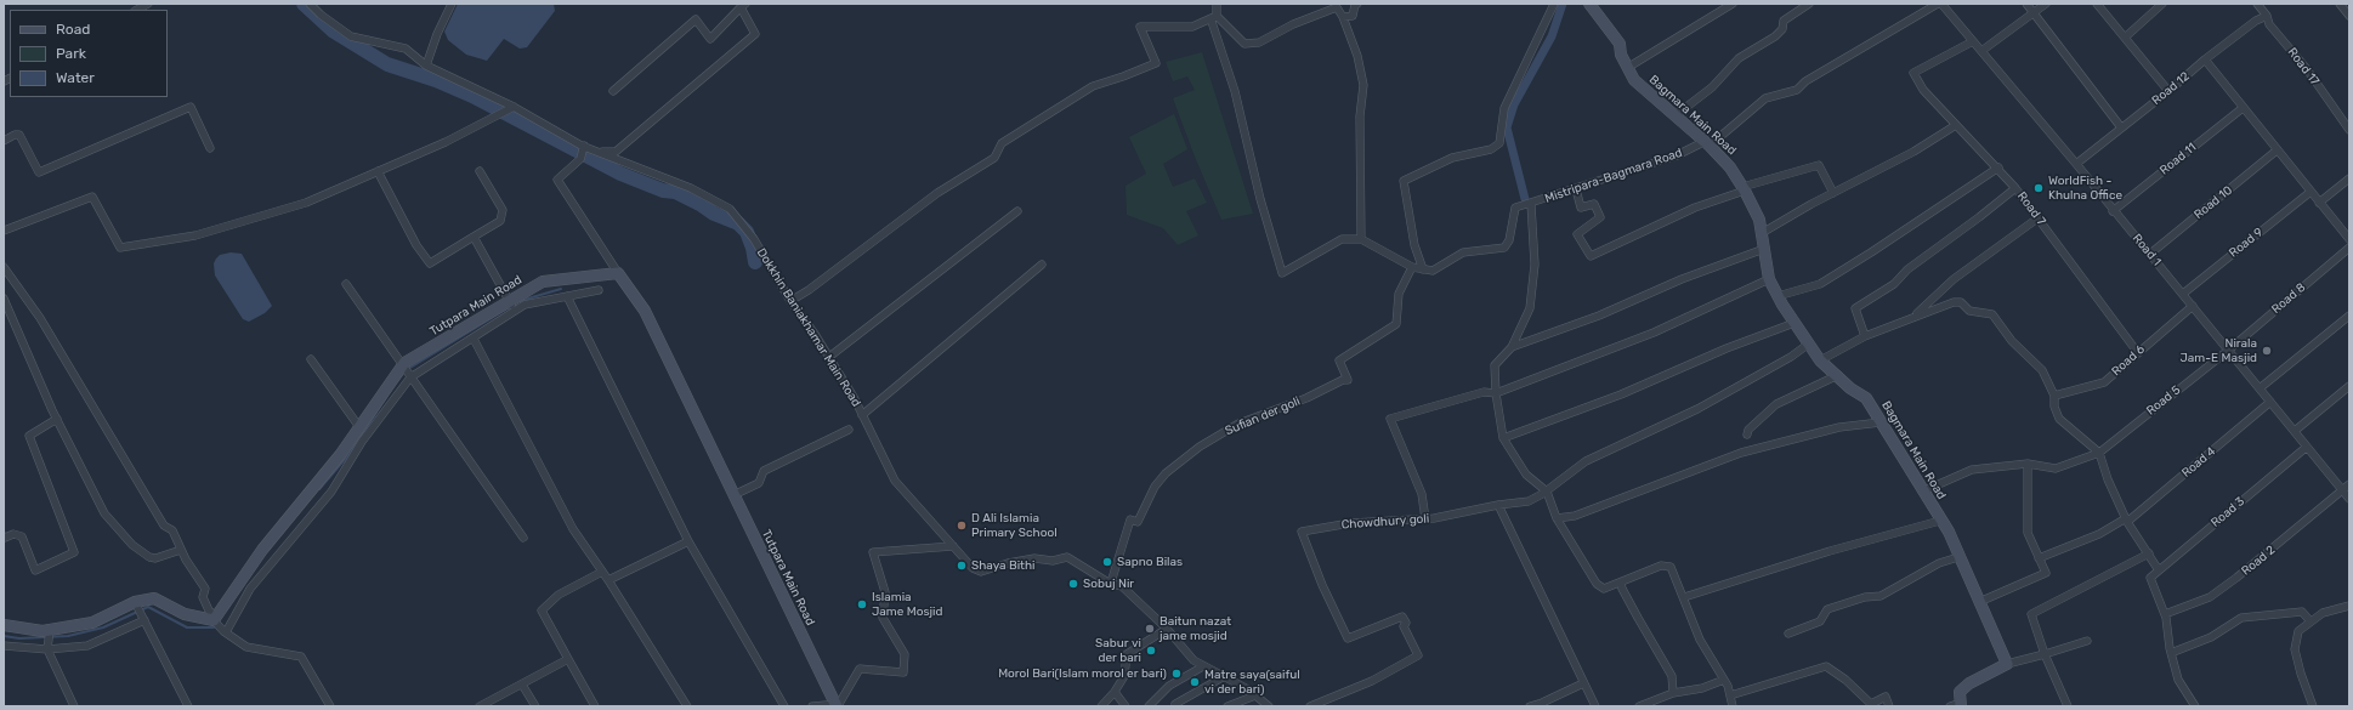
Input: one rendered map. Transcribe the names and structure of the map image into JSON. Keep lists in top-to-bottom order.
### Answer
{
  "streets": {
    "street": [
      "Road 17",
      "Road 12",
      "Bagmara Main Road",
      "Road 11",
      "Mistripara-Bagmara Road",
      "Road 10",
      "Road 7",
      "Road 9",
      "Road 1",
      "Road 8",
      "Tutpara Main Road",
      "Dokkhin Baniakhamar Main Road",
      "Road 6",
      "Road 5",
      "Sufian der goli",
      "Road 4",
      "Road 3",
      "Chowdhury goli",
      "Road 2"
    ]
  },
  "crossings": [
    ["Road 17", "Road 12"],
    ["Road 12", "Road 1"],
    ["Bagmara Main Road", "Mistripara-Bagmara Road"],
    ["Bagmara Main Road", "Road 5"],
    ["Bagmara Main Road", "Chowdhury goli"],
    ["Road 11", "Road 1"],
    ["Mistripara-Bagmara Road", "Chowdhury goli"],
    ["Road 10", "Road 1"],
    ["Road 7", "Road 1"],
    ["Road 7", "Road 6"],
    ["Road 9", "Road 1"],
    ["Road 1", "Road 8"],
    ["Road 1", "Road 6"],
    ["Road 1", "Road 5"],
    ["Road 1", "Road 4"],
    ["Road 1", "Road 3"],
    ["Road 1", "Road 2"],
    ["Road 8", "Road 5"],
    ["Dokkhin Baniakhamar Main Road", "Sufian der goli"],
    ["Road 3", "Road 2"]
  ],
  "places": [
    "WorldFish - Khulna Office",
    "Nirala Jam-E Masjid",
    "D Ali Islamia Primary School",
    "Sapno Bilas",
    "Shaya Bithi",
    "Sobuj Nir",
    "Islamia Jame Mosjid",
    "Baitun nazat jame mosjid",
    "Sabur vi der bari",
    "Morol Bari(Islam morol er bari)",
    "Matre saya(saiful vi der bari)"
  ],
  "legend": ["Road", "Park", "Water"]
}
